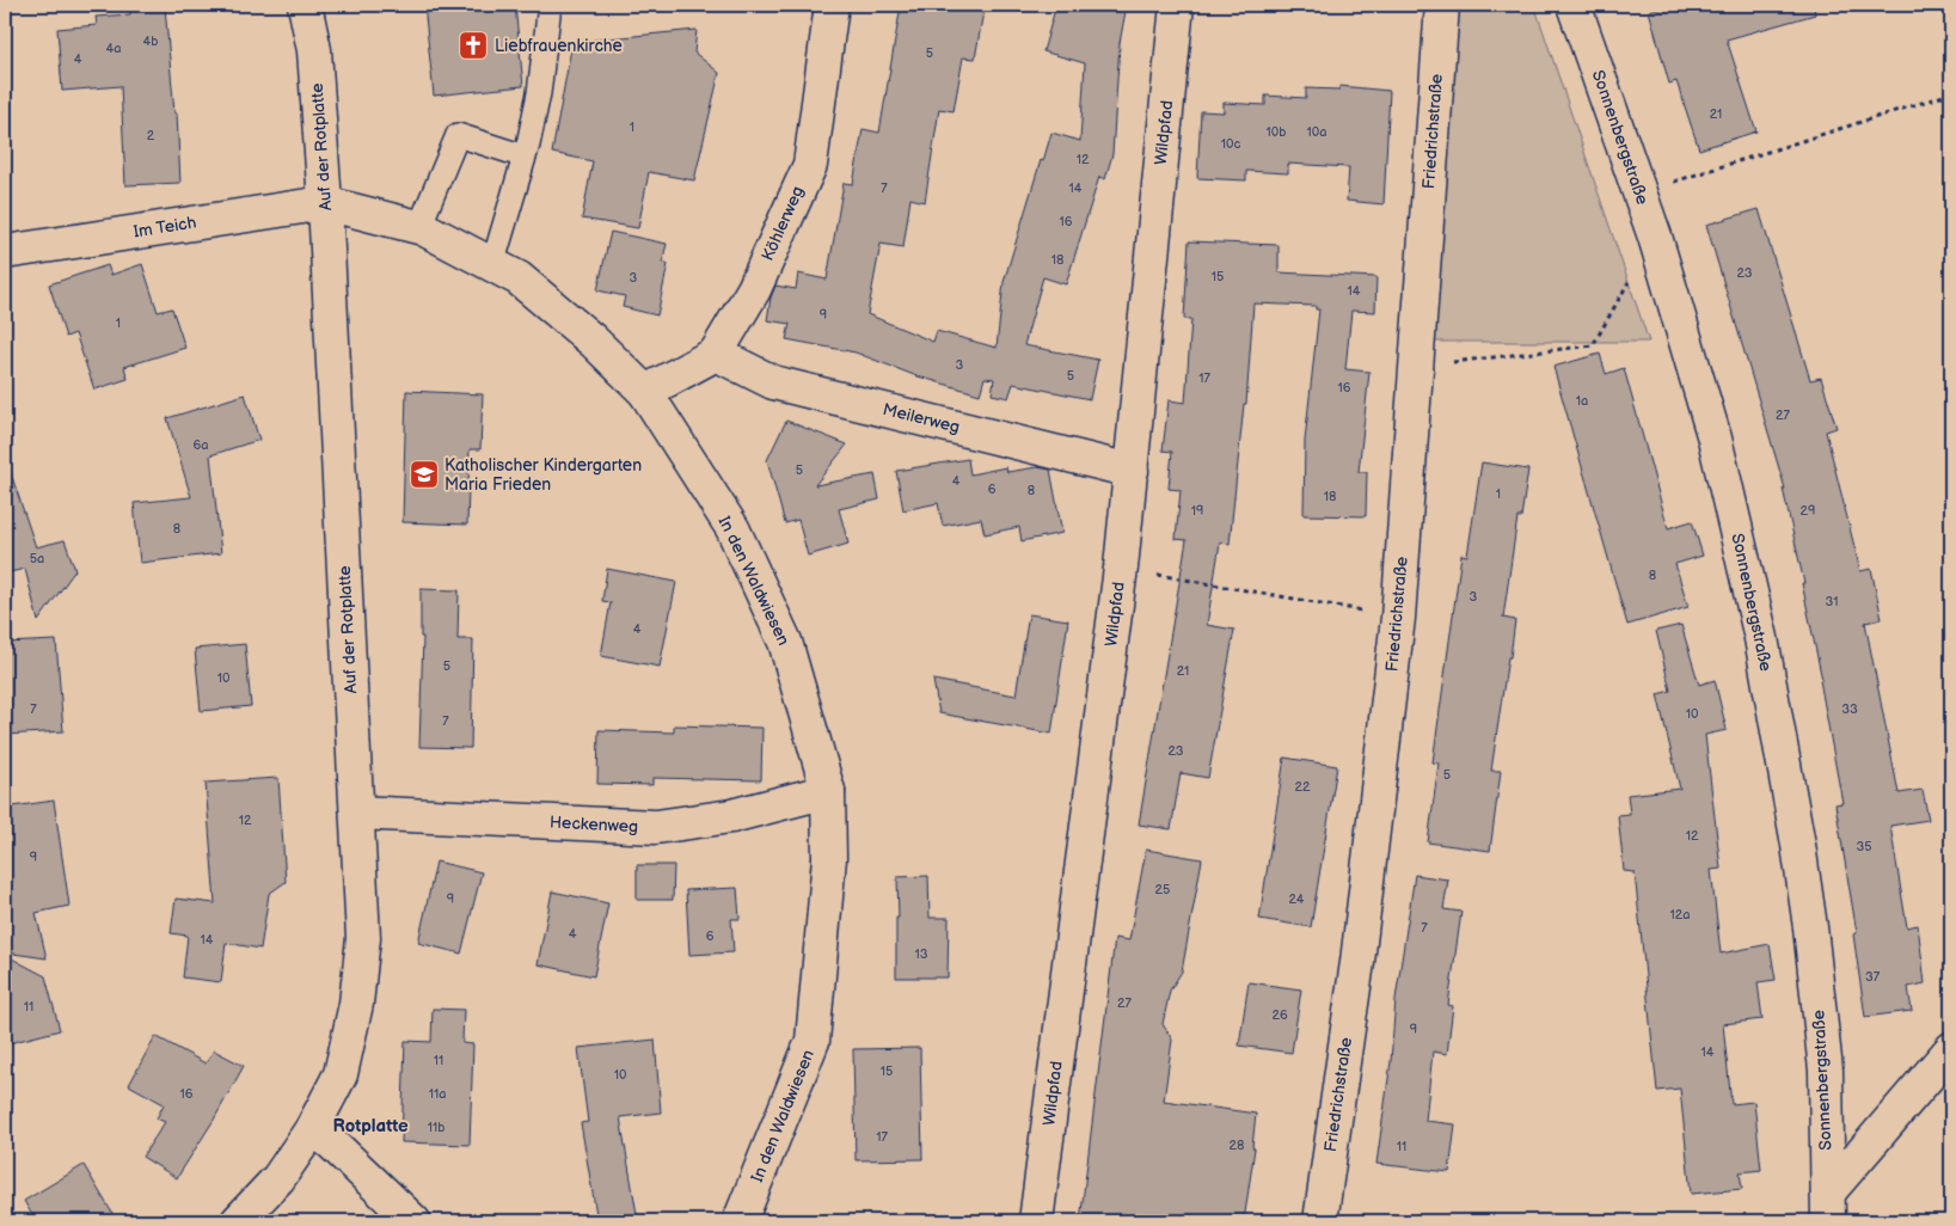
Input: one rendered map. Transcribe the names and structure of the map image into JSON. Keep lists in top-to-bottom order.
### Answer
{
  "streets": {
    "street": [
      "Friedrichstraße",
      "Wildpfad",
      "Sonnenbergstraße",
      "Auf der Rotplatte",
      "Köhlerweg",
      "Im Teich",
      "Meilerweg",
      "In den Waldwiesen",
      "Heckenweg"
    ]
  },
  "crossings": [
    ["Wildpfad", "Meilerweg"],
    ["Auf der Rotplatte", "Im Teich"],
    ["Auf der Rotplatte", "In den Waldwiesen"],
    ["Auf der Rotplatte", "Heckenweg"],
    ["Köhlerweg", "Meilerweg"],
    ["Im Teich", "In den Waldwiesen"],
    ["In den Waldwiesen", "Heckenweg"]
  ],
  "districts": ["Rotplatte"],
  "places": {
    "church": ["Liebfrauenkirche"],
    "school or university": ["Katholischer Kindergarten Maria Frieden"]
  },
  "house_numbers": [
    "4b",
    "4a",
    "5",
    "4",
    "21",
    "1",
    "10b",
    "10a",
    "2",
    "10c",
    "12",
    "7",
    "14",
    "16",
    "18",
    "23",
    "15",
    "3",
    "14",
    "9",
    "1",
    "3",
    "5",
    "17",
    "16",
    "1a",
    "27",
    "6a",
    "5",
    "4",
    "6",
    "8",
    "1",
    "18",
    "19",
    "29",
    "8",
    "5a",
    "8",
    "3",
    "31",
    "4",
    "5",
    "21",
    "10",
    "7",
    "33",
    "10",
    "7",
    "23",
    "5",
    "22",
    "12",
    "12",
    "35",
    "9",
    "25",
    "9",
    "24",
    "12a",
    "7",
    "4",
    "6",
    "14",
    "13",
    "37",
    "27",
    "11",
    "26",
    "9",
    "14",
    "11",
    "15",
    "10",
    "16",
    "11a",
    "11b",
    "17",
    "28",
    "11"
  ]
}
